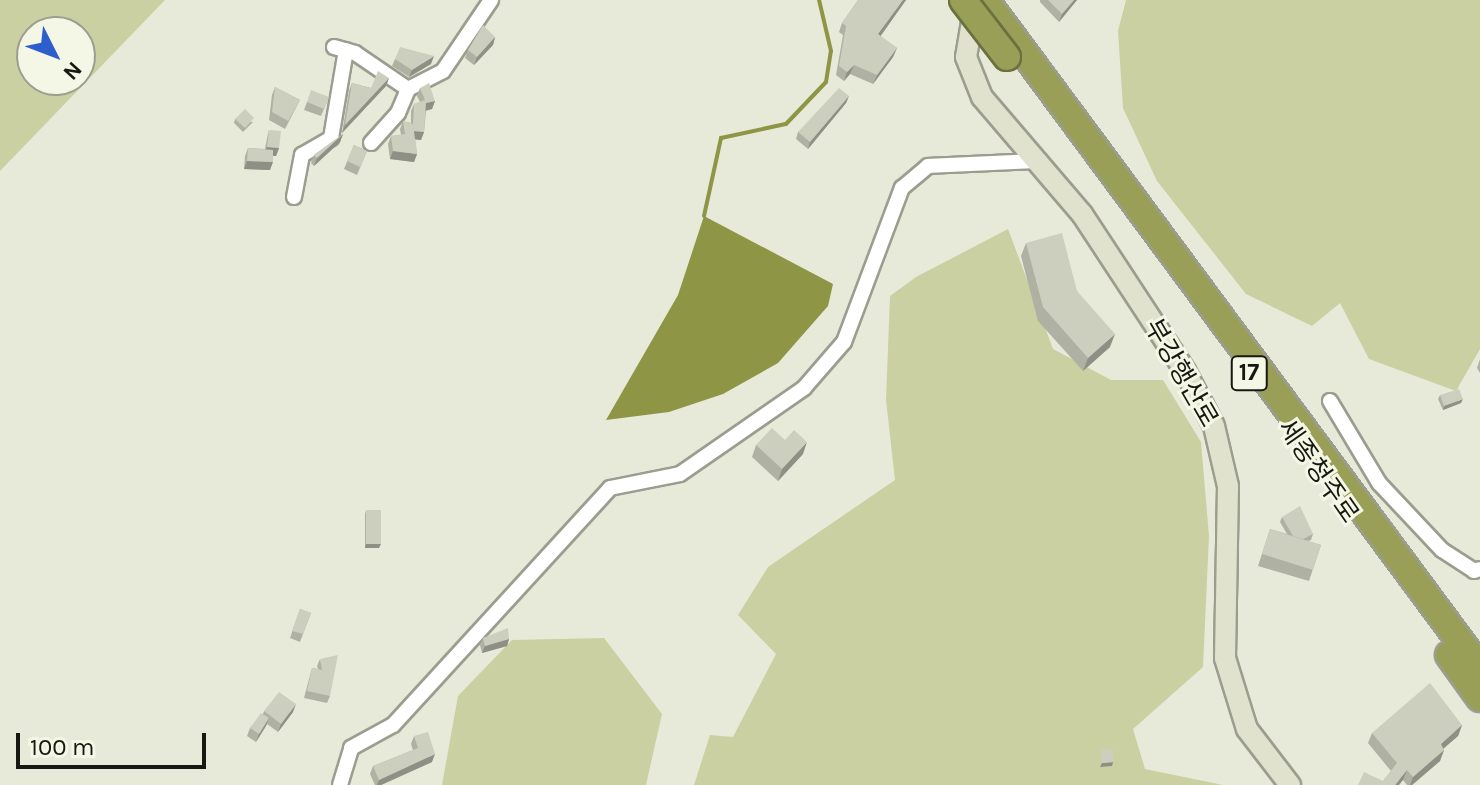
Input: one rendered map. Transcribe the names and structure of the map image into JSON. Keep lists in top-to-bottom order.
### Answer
{
  "streets": {
    "highway": ["17", "세종청주로"],
    "street": ["부강행산로"]
  },
  "crossings": [
    ["17", "세종청주로"]
  ],
  "scale_bar": "100 m",
  "north": "bottom right"
}
